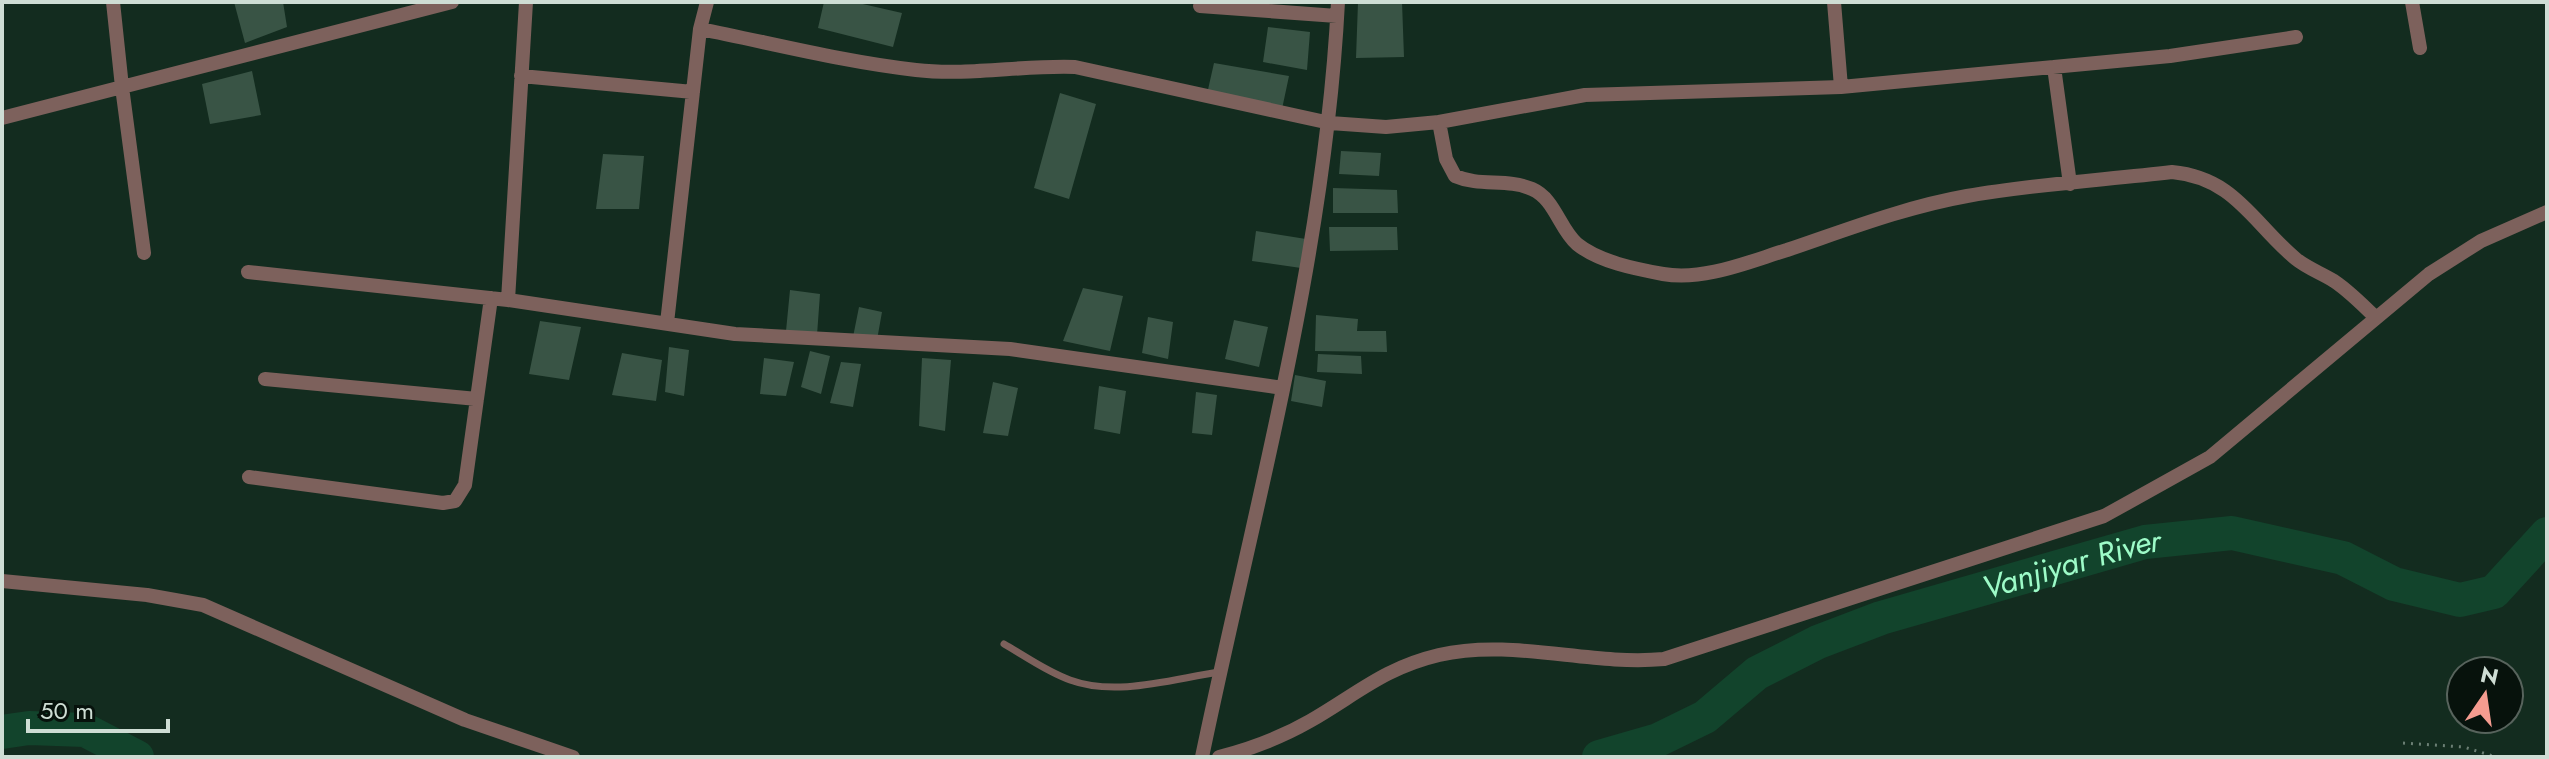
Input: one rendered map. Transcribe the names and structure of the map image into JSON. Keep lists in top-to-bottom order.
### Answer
{
  "water": ["Vanjiyar River"],
  "scale_bar": "50 m",
  "north": "top"
}
